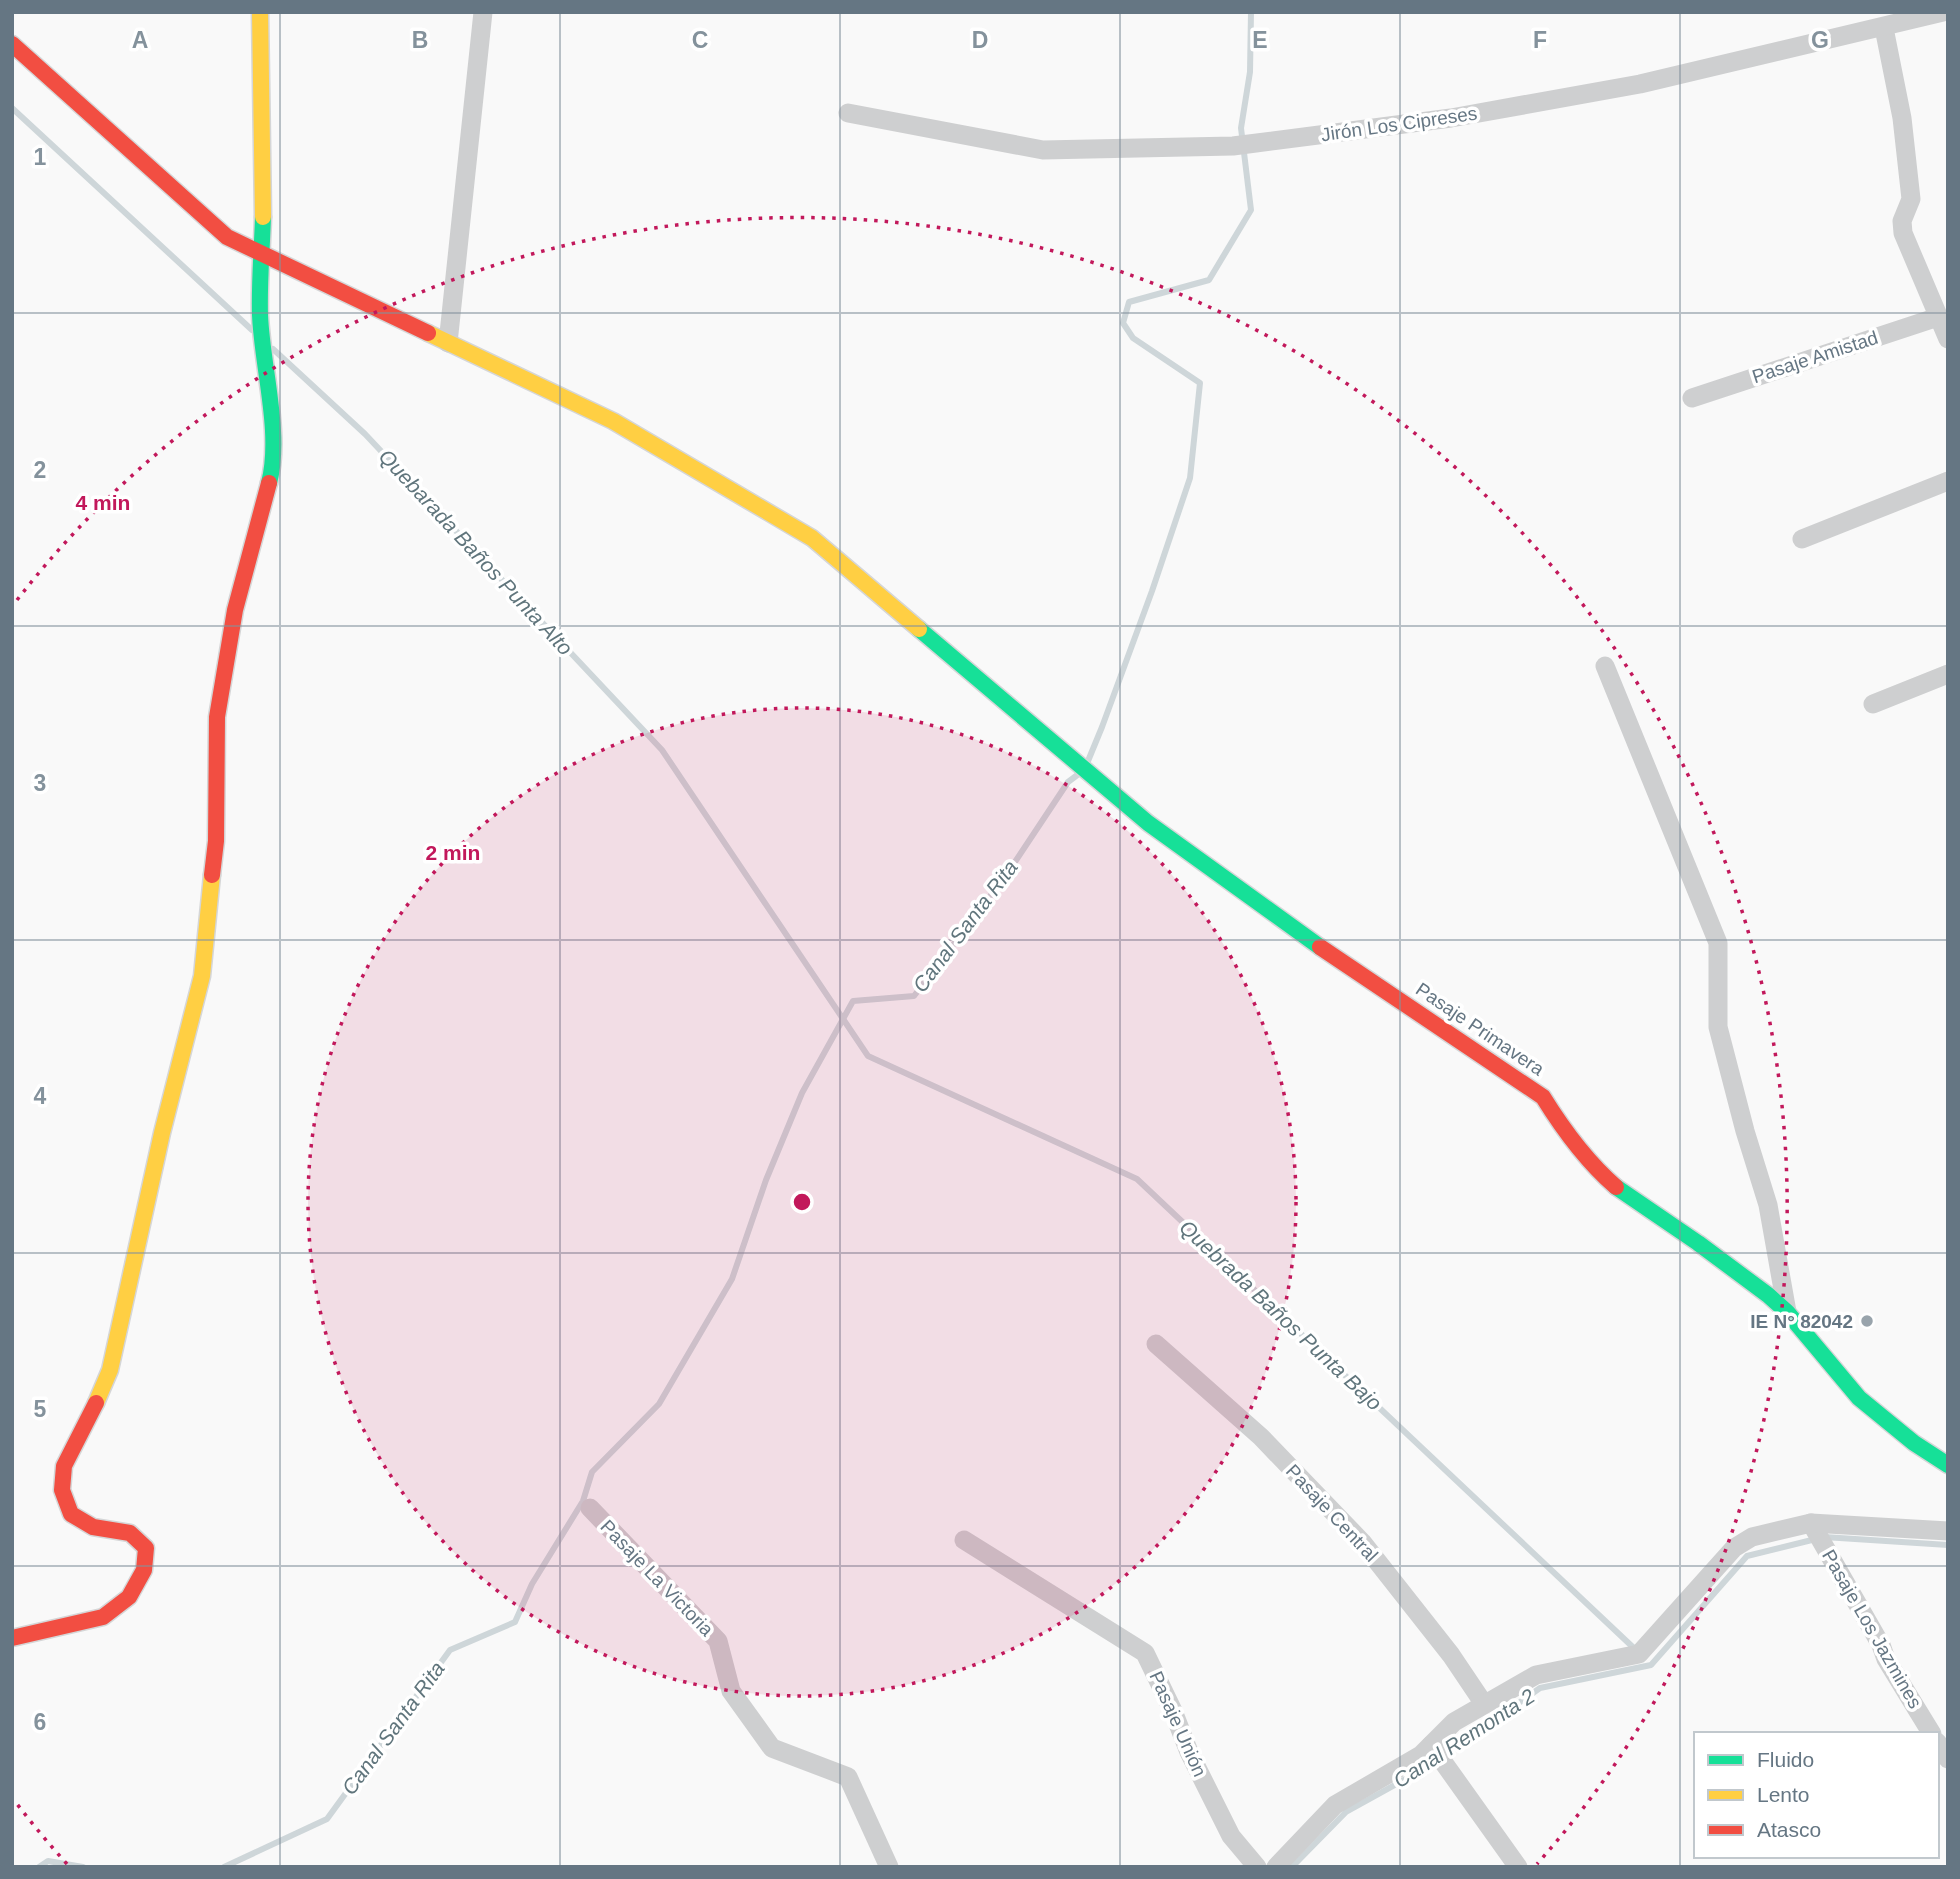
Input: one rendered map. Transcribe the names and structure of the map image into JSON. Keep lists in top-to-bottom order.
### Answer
{
  "streets": {
    "street": [
      "Jirón Los Cipreses",
      "Pasaje Amistad",
      "Pasaje Primavera",
      "Pasaje Central",
      "Pasaje La Victoria",
      "Pasaje Los Jazmines",
      "Pasaje Unión"
    ]
  },
  "water": [
    "Quebarada Baños Punta Alto",
    "Canal Santa Rita",
    "Quebrada Baños Punta Bajo",
    "Canal Remonta 2"
  ],
  "places": ["IE N° 82042"],
  "legend": ["Fluido", "Lento", "Atasco"],
  "grid": {
    "columns": [
      "A",
      "B",
      "C",
      "D",
      "E",
      "F",
      "G"
    ],
    "rows": [
      "1",
      "2",
      "3",
      "4",
      "5",
      "6"
    ]
  },
  "rings": ["4 min", "2 min"]
}
